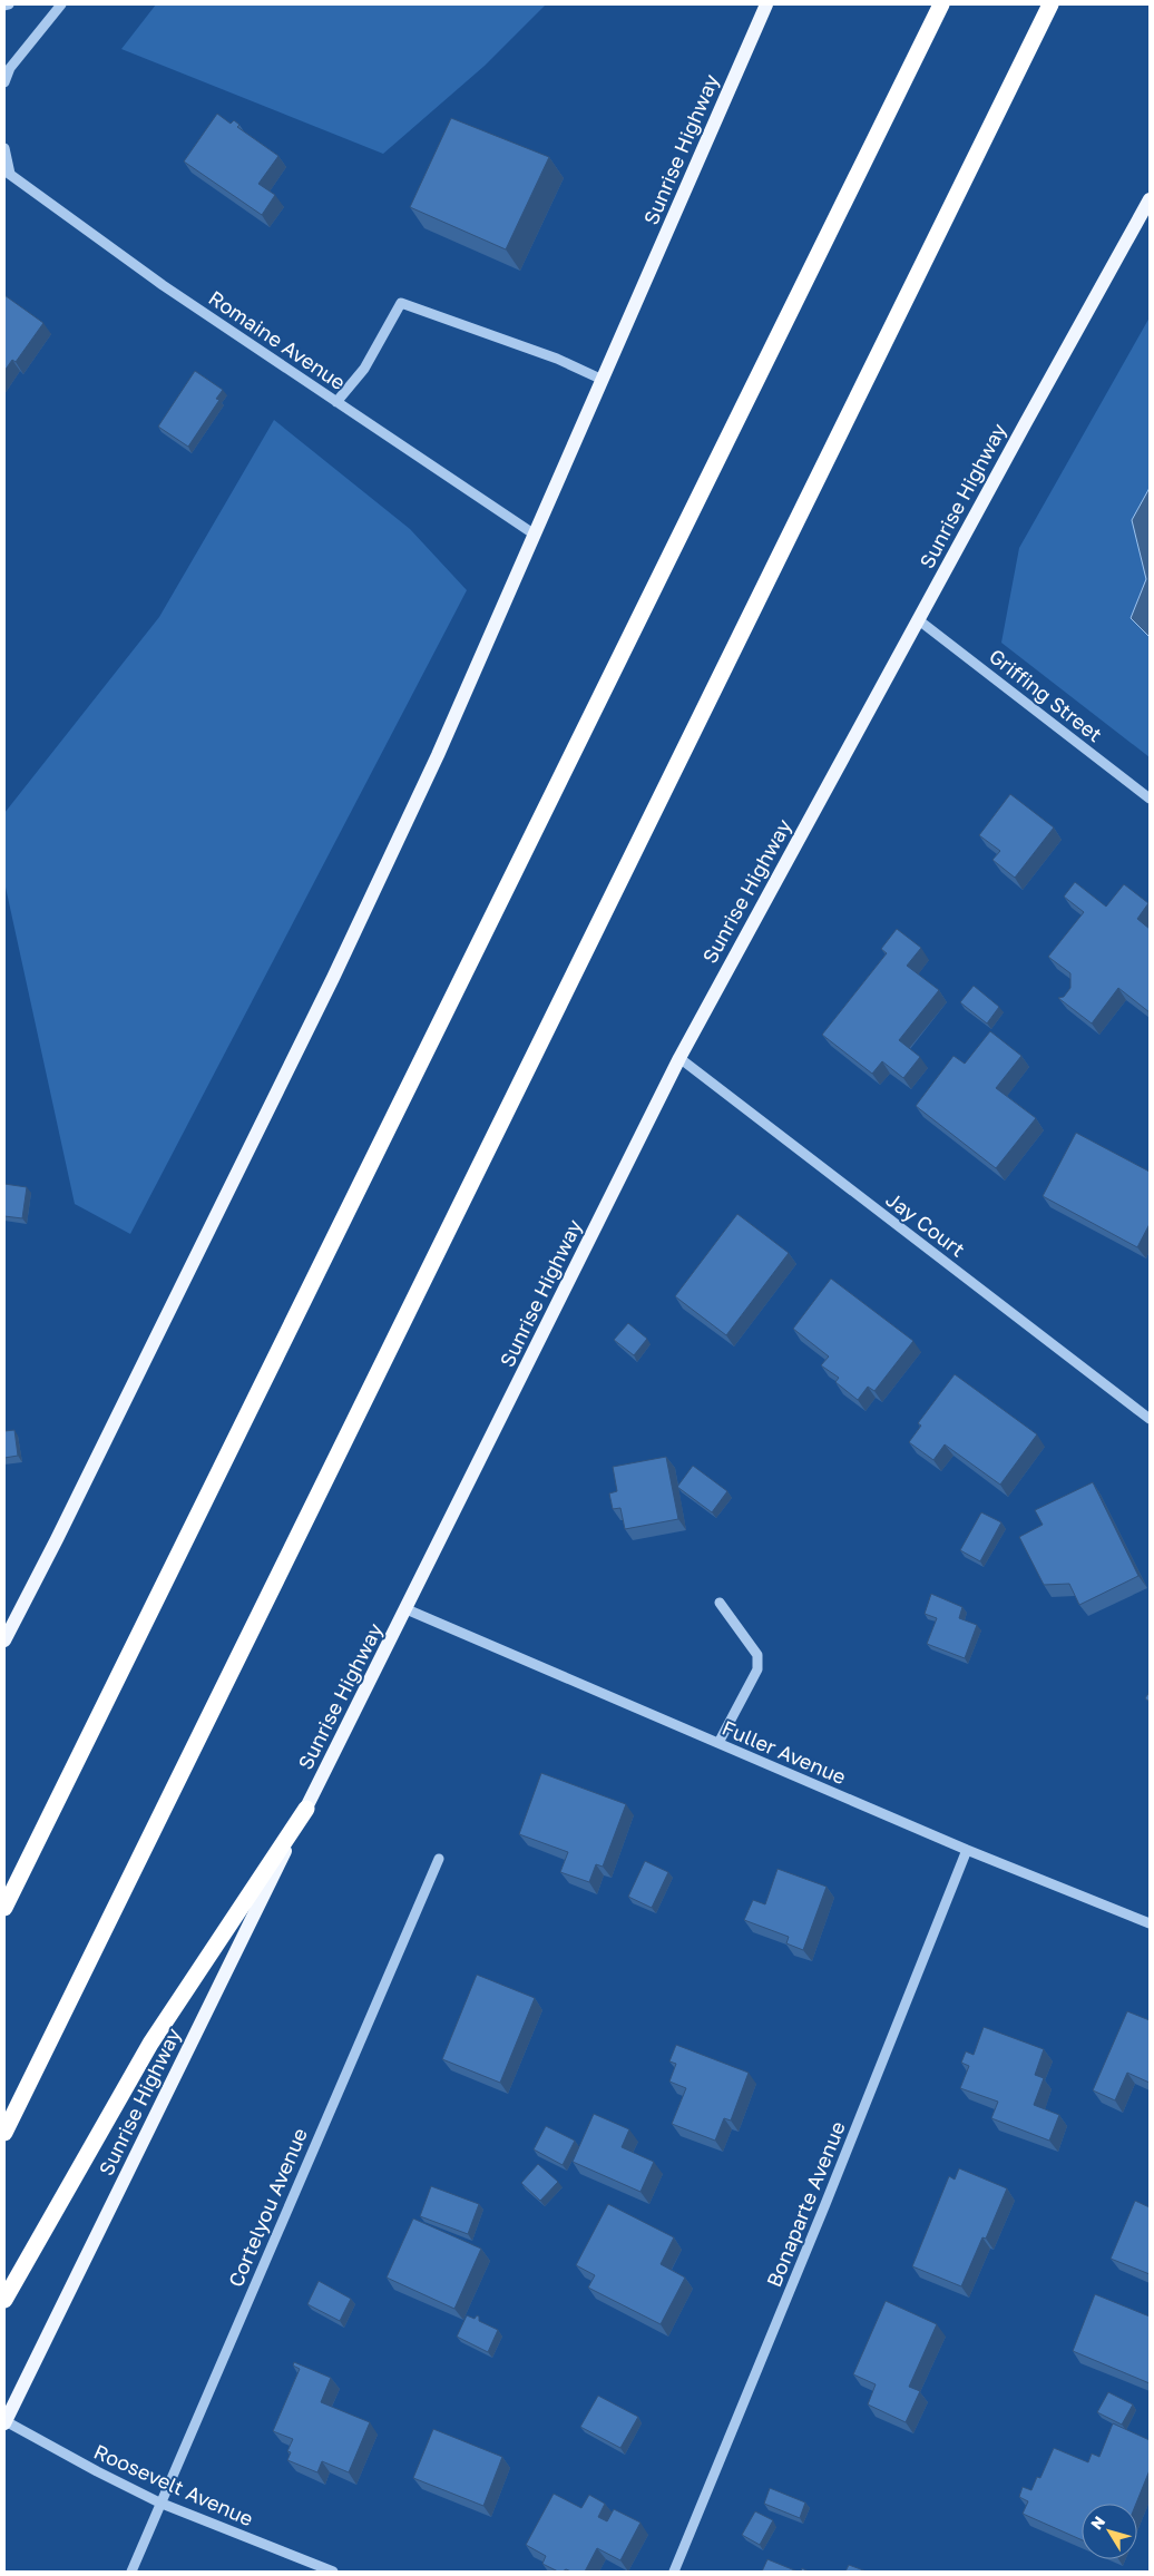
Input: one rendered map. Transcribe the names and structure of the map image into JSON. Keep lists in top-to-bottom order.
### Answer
{
  "streets": {
    "main road": ["Sunrise Highway"],
    "street": [
      "Romaine Avenue",
      "Griffing Street",
      "Jay Court",
      "Fuller Avenue",
      "Bonaparte Avenue",
      "Cortelyou Avenue",
      "Roosevelt Avenue"
    ]
  },
  "crossings": [
    ["Sunrise Highway", "Romaine Avenue"],
    ["Sunrise Highway", "Griffing Street"],
    ["Sunrise Highway", "Jay Court"],
    ["Sunrise Highway", "Fuller Avenue"],
    ["Sunrise Highway", "Roosevelt Avenue"],
    ["Fuller Avenue", "Bonaparte Avenue"],
    ["Cortelyou Avenue", "Roosevelt Avenue"]
  ],
  "north": "top left"
}
